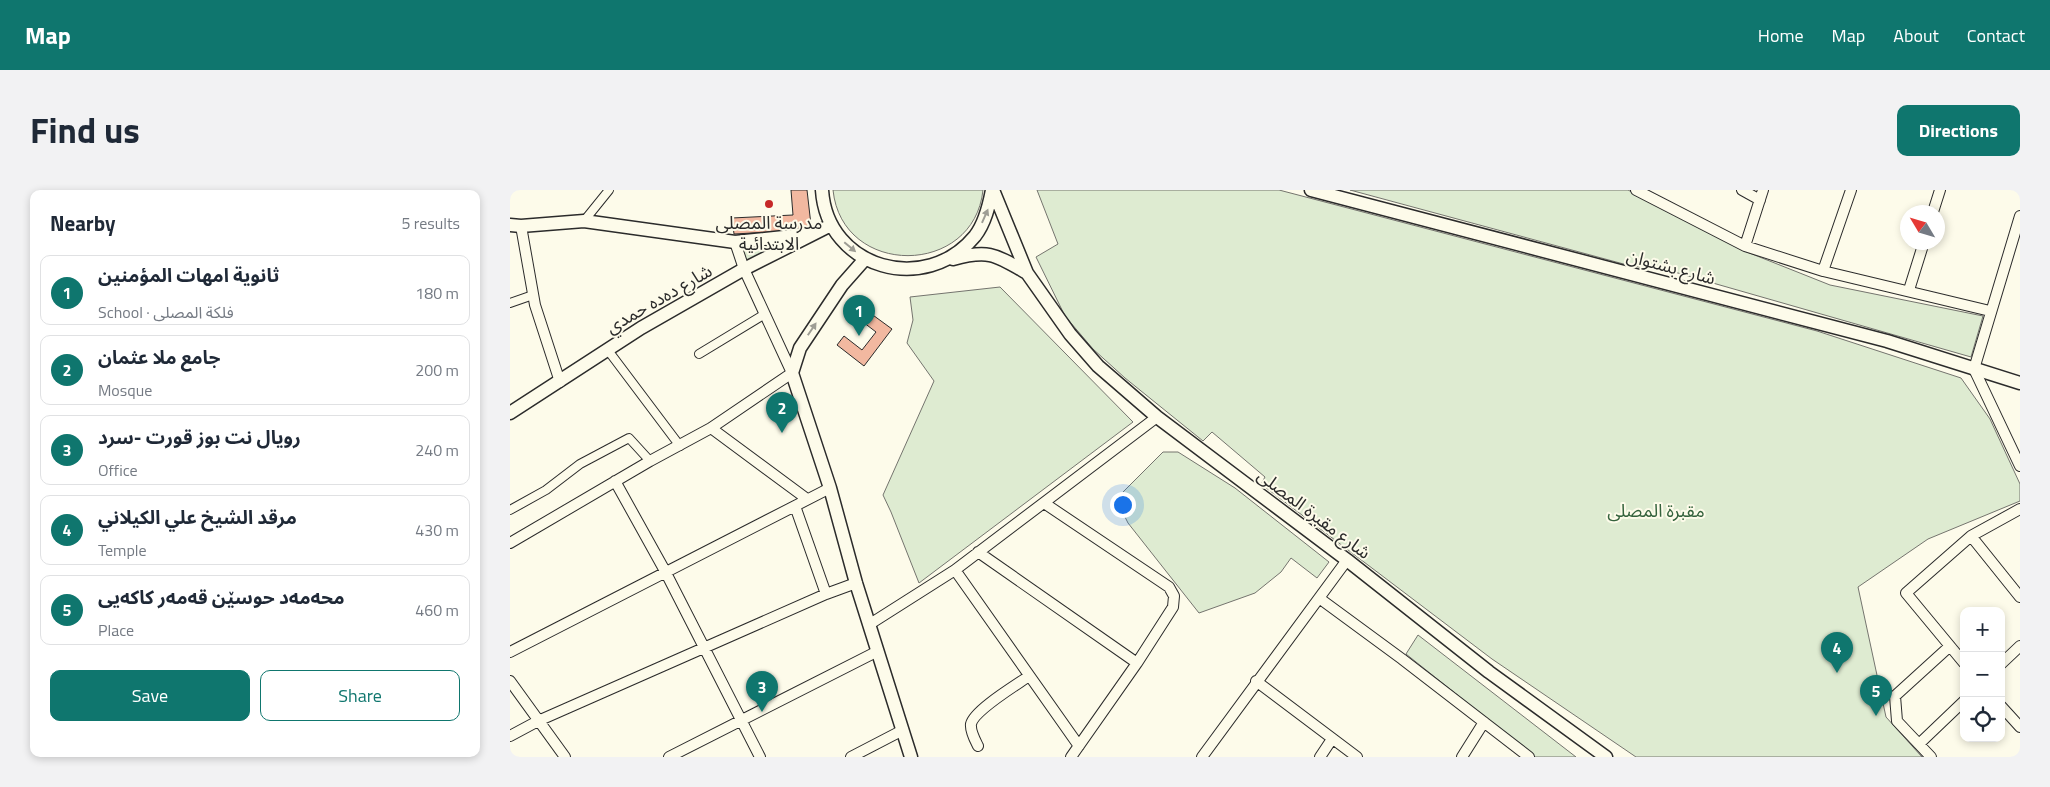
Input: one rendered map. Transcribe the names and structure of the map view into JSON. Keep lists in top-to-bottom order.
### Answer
{
  "streets": {
    "street": ["شارع بشتوان", "شارع دەدە حمدي", "شارع مقبرة المصلى"]
  },
  "parks": ["مقبرة المصلى"],
  "places": ["مدرسة المصلى الابتدائية"],
  "north": "top left",
  "page": {
    "header": "Map",
    "nav": [
      "Home",
      "Map",
      "About",
      "Contact"
    ],
    "title": "Find us",
    "buttons": [
      "Directions",
      ["Save", "Share"]
    ],
    "heading": ["Nearby", "5 results"],
    "list": [
      {
        "mark": "1",
        "name": "ثانوية امهات المؤمنين",
        "note": "School · فلكة المصلى",
        "value": "180 m"
      },
      {
        "mark": "2",
        "name": "جامع ملا عثمان",
        "note": "Mosque",
        "value": "200 m"
      },
      {
        "mark": "3",
        "name": "رويال نت بوز قورت -سرد",
        "note": "Office",
        "value": "240 m"
      },
      {
        "mark": "4",
        "name": "مرقد الشيخ علي الكيلاني",
        "note": "Temple",
        "value": "430 m"
      },
      {
        "mark": "5",
        "name": "محەمەد حوسێن قەمەر کاکەیی",
        "note": "Place",
        "value": "460 m"
      }
    ],
    "pins": [
      "1",
      "2",
      "4",
      "3",
      "5"
    ],
    "map_buttons": ["+", "−"]
  }
}
